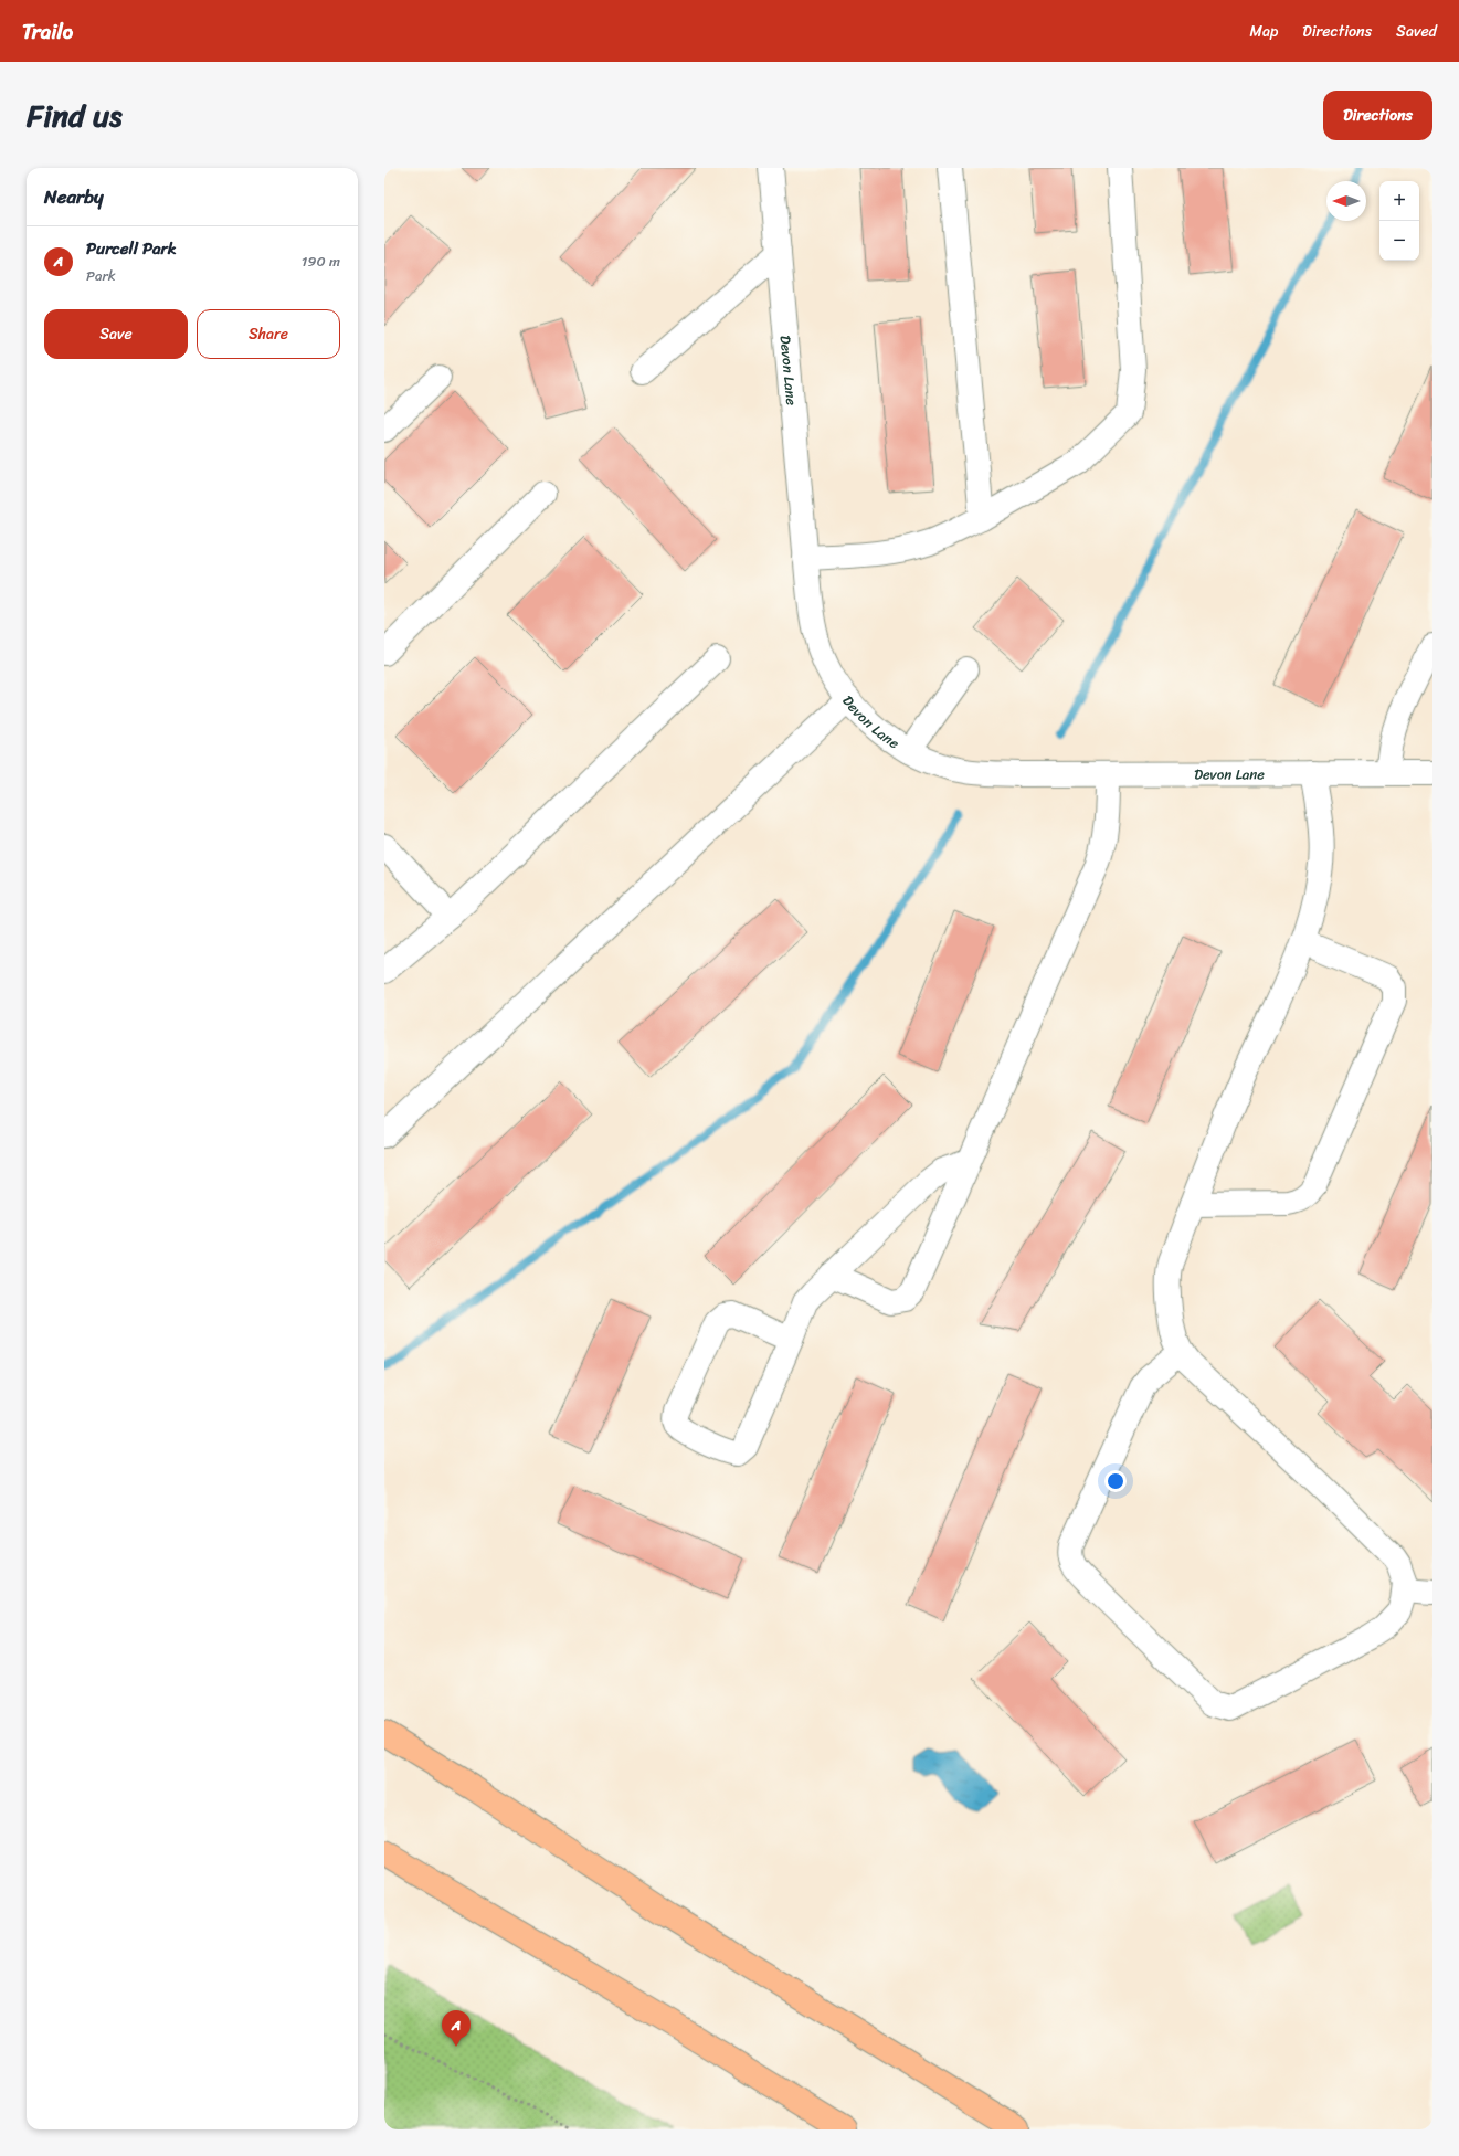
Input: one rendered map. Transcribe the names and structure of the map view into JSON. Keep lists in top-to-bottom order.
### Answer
{
  "streets": {
    "street": ["Devon Lane"]
  },
  "north": "left",
  "page": {
    "header": "Trailo",
    "nav": ["Map", "Directions", "Saved"],
    "title": "Find us",
    "buttons": [
      "Directions",
      ["Save", "Share"]
    ],
    "heading": "Nearby",
    "map_buttons": ["+", "−"],
    "list": [
      {
        "mark": "A",
        "name": "Purcell Park",
        "note": "Park",
        "value": "190 m"
      }
    ],
    "pins": "A"
  }
}
